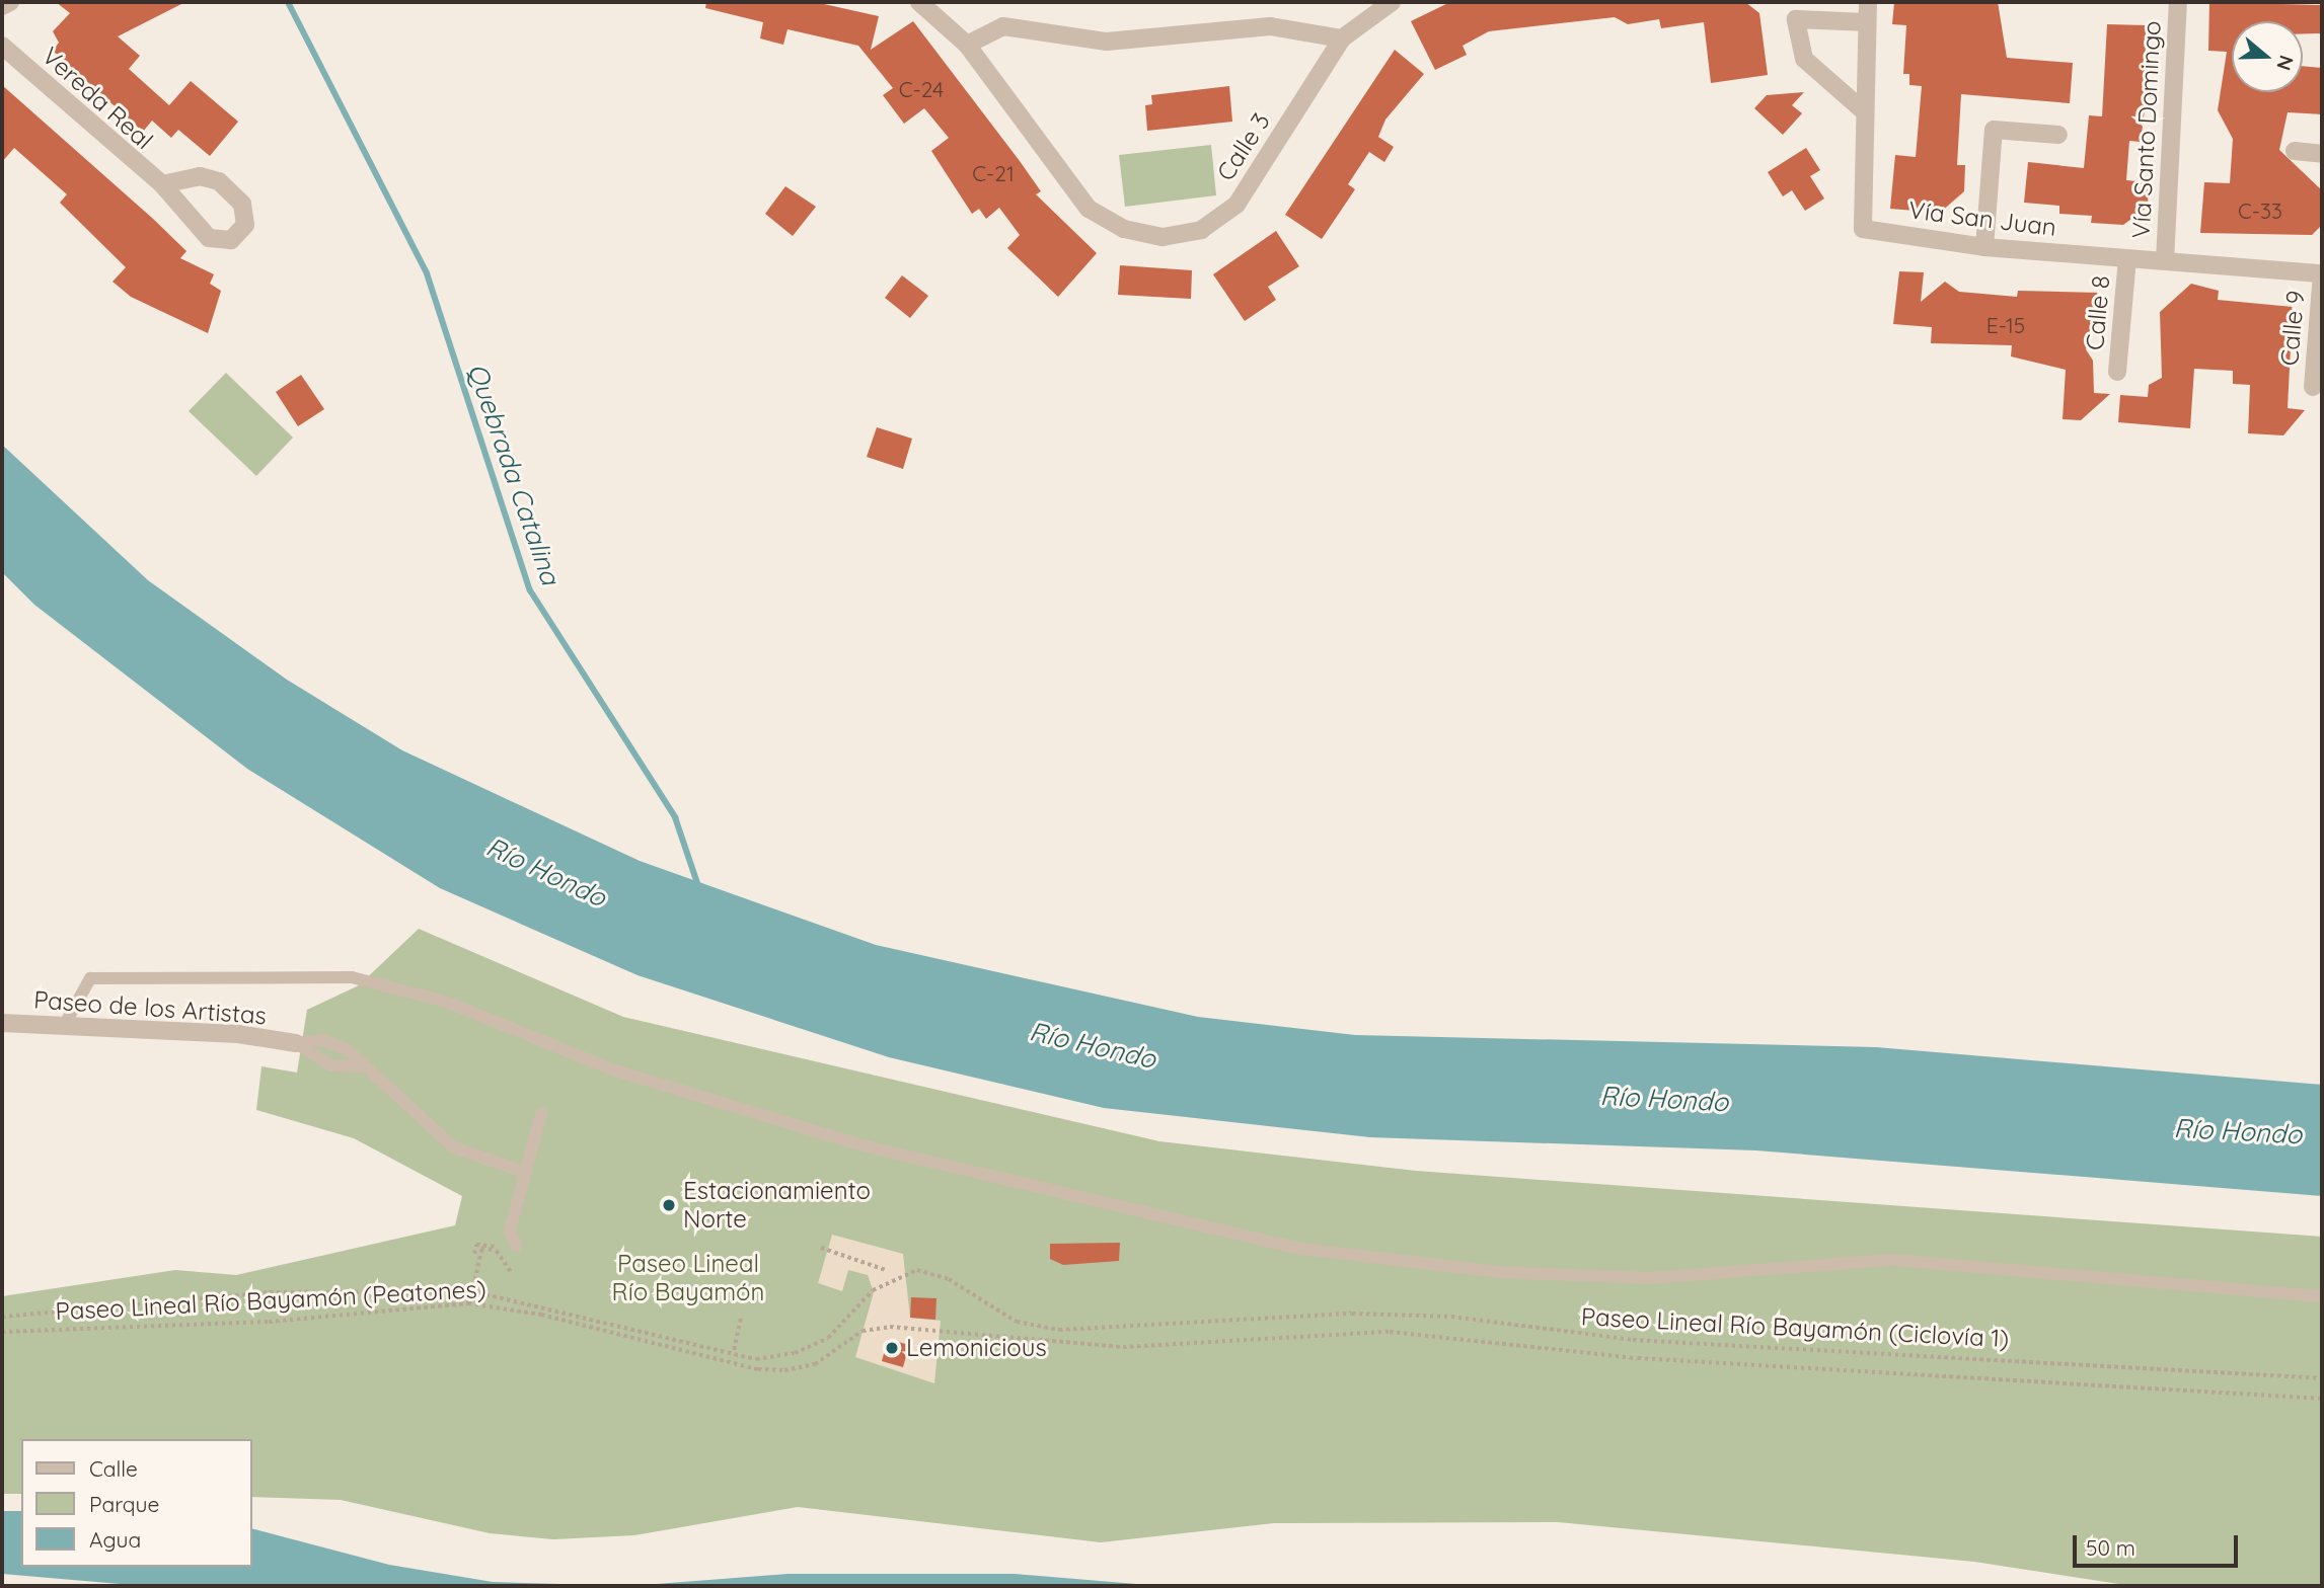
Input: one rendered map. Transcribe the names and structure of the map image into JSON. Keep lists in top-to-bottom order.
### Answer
{
  "streets": {
    "street": [
      "Vereda Real",
      "Vía Santo Domingo",
      "Calle 3",
      "Vía San Juan",
      "Calle 8",
      "Calle 9",
      "Paseo de los Artistas"
    ],
    "path": ["Paseo Lineal Río Bayamón (Peatones)", "Paseo Lineal Río Bayamón (Ciclovía 1)"]
  },
  "crossings": [
    ["Vía Santo Domingo", "Vía San Juan"],
    ["Vía San Juan", "Calle 8"],
    ["Vía San Juan", "Calle 9"]
  ],
  "water": ["Quebrada Catalina", "Río Hondo"],
  "parks": ["Paseo Lineal Río Bayamón"],
  "places": ["Estacionamiento Norte", "Lemonicious"],
  "house_numbers": [
    "C-24",
    "C-21",
    "C-33",
    "E-15"
  ],
  "legend": ["Calle", "Parque", "Agua"],
  "scale_bar": "50 m",
  "north": "right"
}
